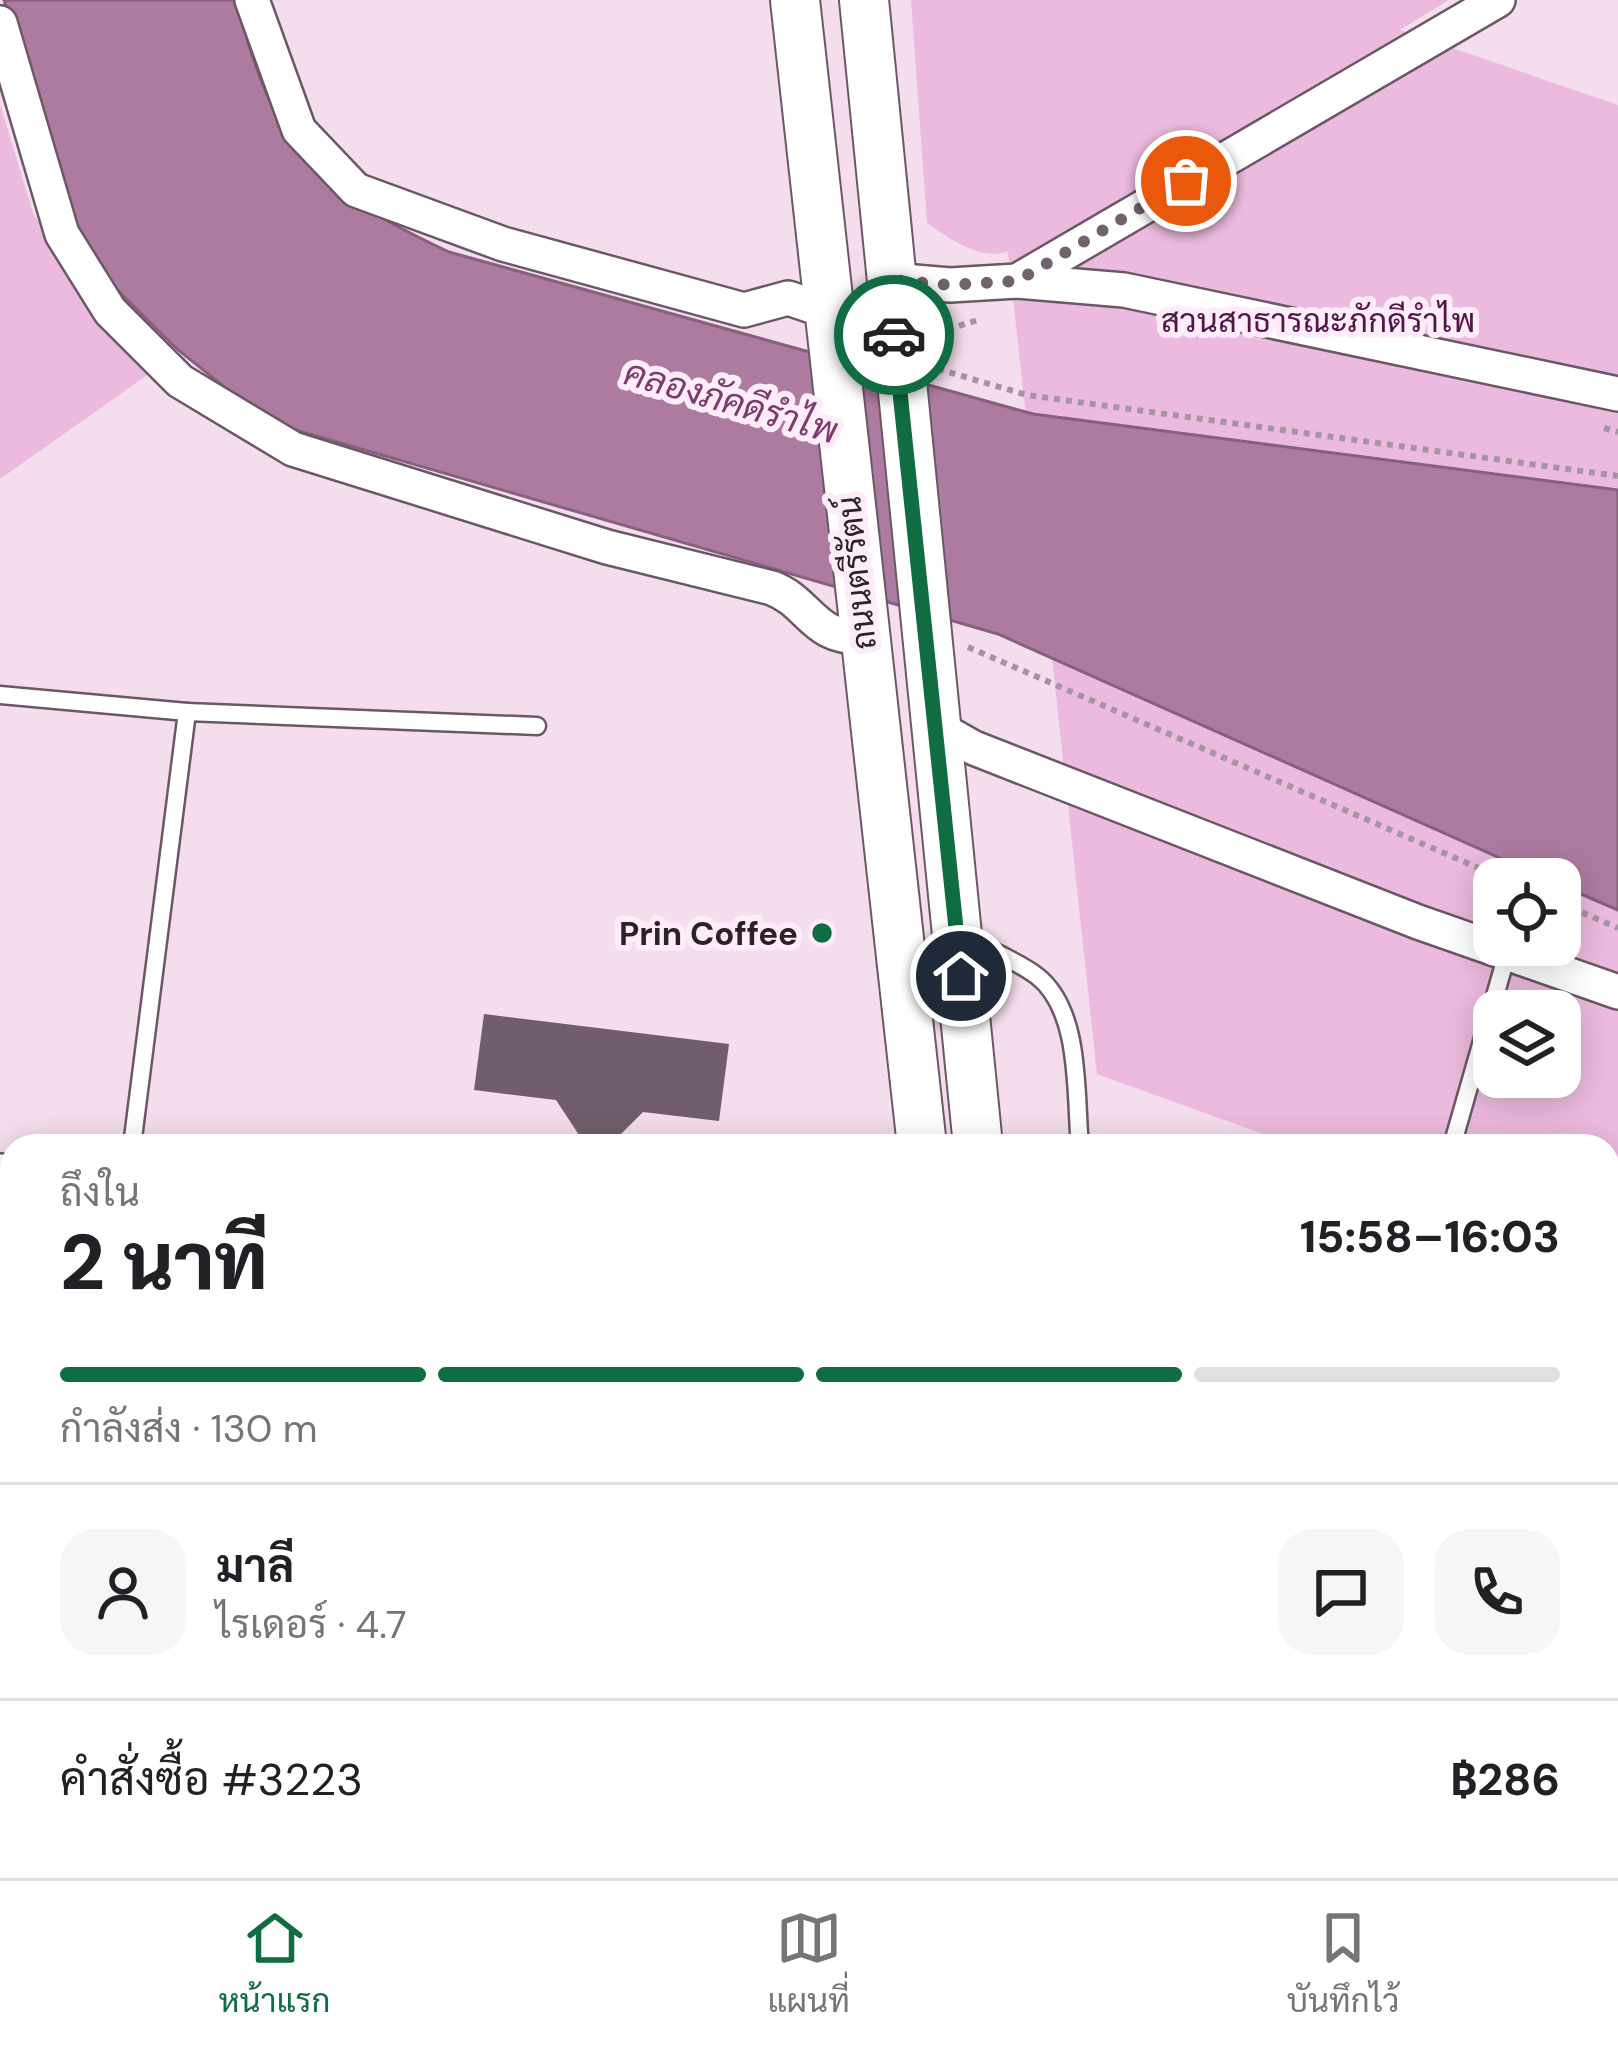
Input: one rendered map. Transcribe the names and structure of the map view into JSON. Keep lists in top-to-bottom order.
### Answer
{
  "streets": {
    "main road": ["ถนนตรีรัตน์"]
  },
  "water": ["คลองภัคดีรำไพ"],
  "parks": ["สวนสาธารณะภักดีรำไพ"],
  "places": ["Prin Coffee"],
  "page": {
    "heading": ["2 นาที", "ถึงใน", "15:58–16:03"],
    "panel": [
      "มาลี",
      "ไรเดอร์ · 4.7",
      "คำสั่งซื้อ #3223",
      "฿286"
    ],
    "bar": "กำลังส่ง · 130 m",
    "tabs": ["หน้าแรก", "แผนที่", "บันทึกไว้"]
  }
}
